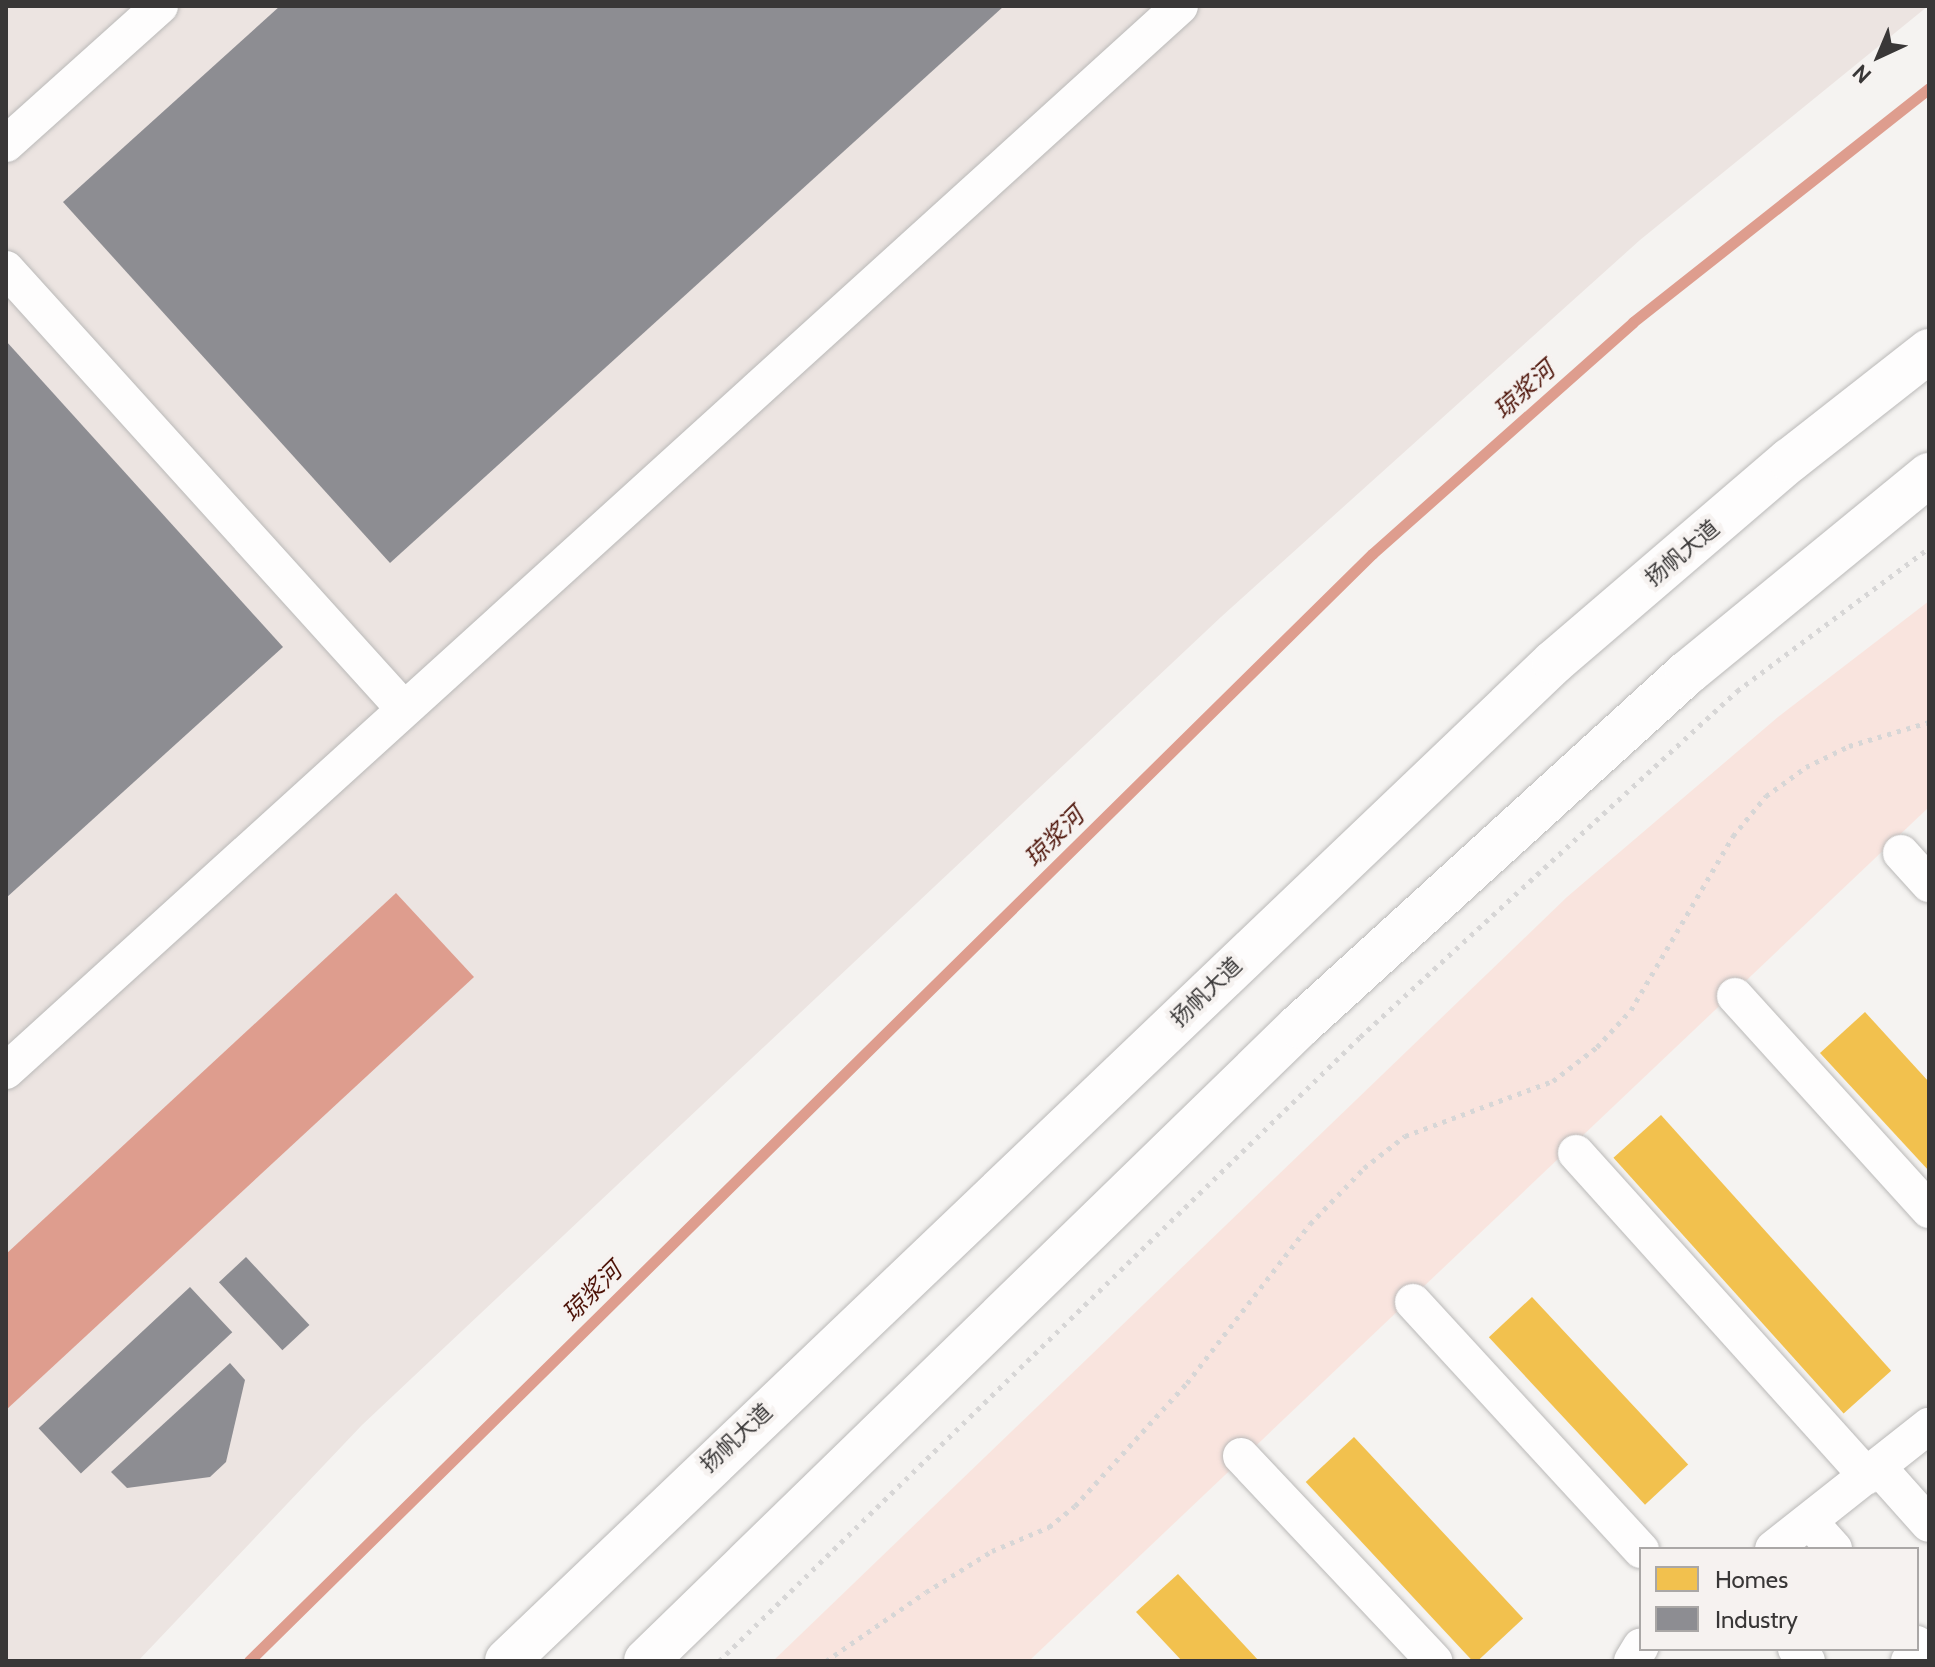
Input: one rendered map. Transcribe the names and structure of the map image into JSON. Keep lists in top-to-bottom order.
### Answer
{
  "streets": {
    "main road": ["扬帆大道"]
  },
  "water": ["琼浆河"],
  "legend": ["Homes", "Industry"],
  "north": "bottom left"
}
